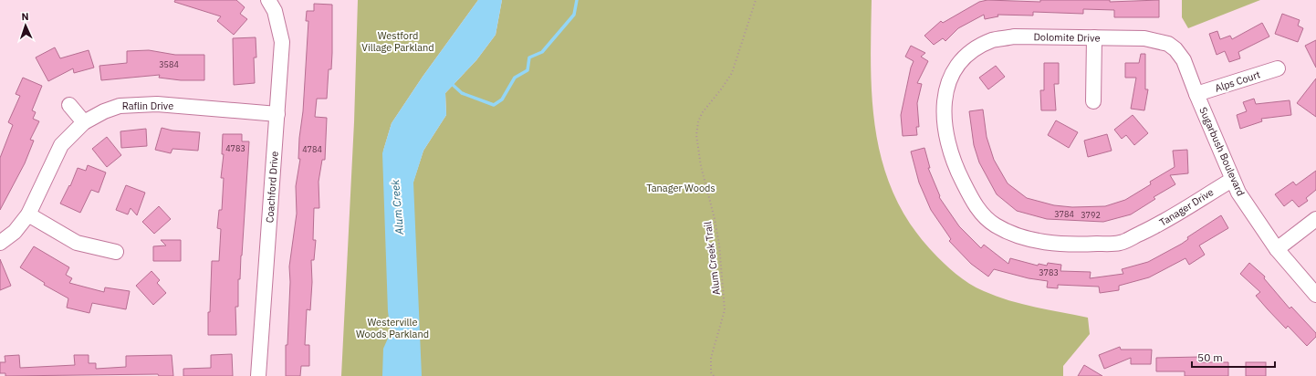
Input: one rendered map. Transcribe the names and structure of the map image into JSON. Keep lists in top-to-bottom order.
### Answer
{
  "streets": {
    "street": [
      "Dolomite Drive",
      "Alps Court",
      "Raflin Drive",
      "Sugarbush Boulevard",
      "Coachford Drive",
      "Tanager Drive"
    ],
    "path": ["Alum Creek Trail"]
  },
  "crossings": [
    ["Dolomite Drive", "Sugarbush Boulevard"],
    ["Dolomite Drive", "Tanager Drive"],
    ["Alps Court", "Sugarbush Boulevard"],
    ["Raflin Drive", "Coachford Drive"],
    ["Sugarbush Boulevard", "Tanager Drive"]
  ],
  "water": ["Alum Creek"],
  "parks": ["Westford Village Parkland", "Tanager Woods", "Westerville Woods Parkland"],
  "house_numbers": [
    "3584",
    "4783",
    "4784",
    "3784",
    "3792",
    "3783"
  ],
  "scale_bar": "50 m",
  "north": "top"
}
